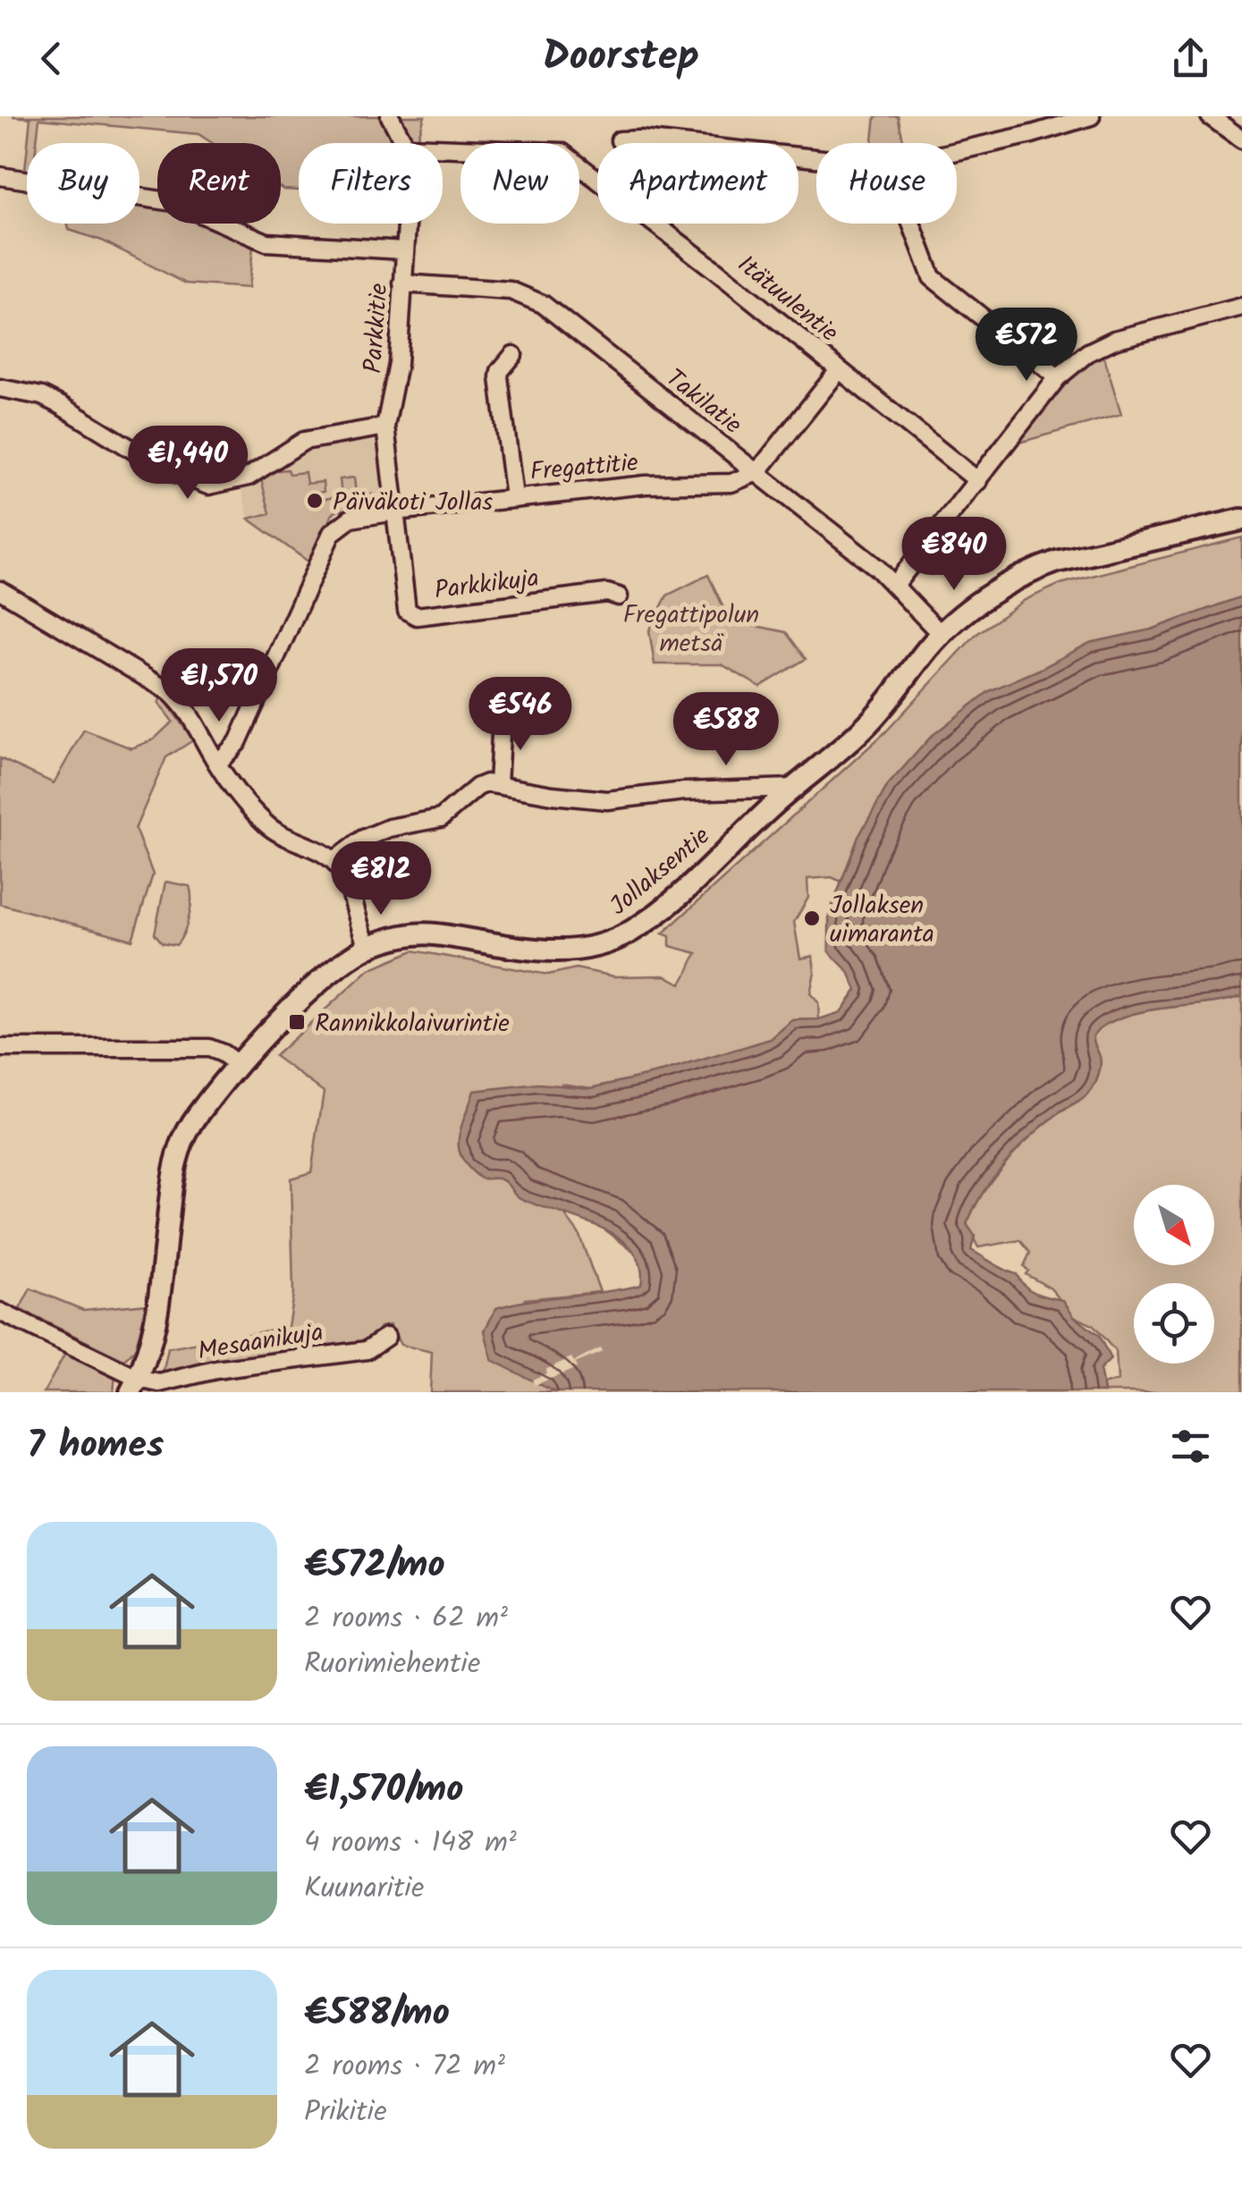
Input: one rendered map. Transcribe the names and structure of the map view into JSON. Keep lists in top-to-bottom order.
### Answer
{
  "streets": {
    "main road": ["Jollaksentie"],
    "street": [
      "Itätuulentie",
      "Parkkitie",
      "Takilatie",
      "Fregattitie",
      "Parkkikuja",
      "Mesaanikuja"
    ]
  },
  "crossings": [
    ["Parkkitie", "Takilatie"],
    ["Parkkitie", "Fregattitie"],
    ["Parkkitie", "Parkkikuja"],
    ["Takilatie", "Fregattitie"],
    ["Takilatie", "Jollaksentie"],
    ["Fregattitie", "Parkkikuja"],
    ["Jollaksentie", "Mesaanikuja"]
  ],
  "parks": ["Fregattipolun metsä"],
  "places": {
    "other": ["Päiväkoti Jollas", "Jollaksen uimaranta"],
    "transit": ["Rannikkolaivurintie"]
  },
  "north": "bottom right",
  "page": {
    "header": "Doorstep",
    "chip": [
      "Buy",
      "Rent",
      "Filters",
      "New",
      "Apartment",
      "House"
    ],
    "price": [
      "€572",
      "€1,440",
      "€840",
      "€1,570",
      "€546",
      "€588",
      "€812"
    ],
    "heading": "7 homes",
    "list": [
      {
        "name": "€572/mo",
        "note": "2 rooms · 62 m² · Ruorimiehentie"
      },
      {
        "name": "€1,570/mo",
        "note": "4 rooms · 148 m² · Kuunaritie"
      },
      {
        "name": "€588/mo",
        "note": "2 rooms · 72 m² · Prikitie"
      }
    ]
  }
}
